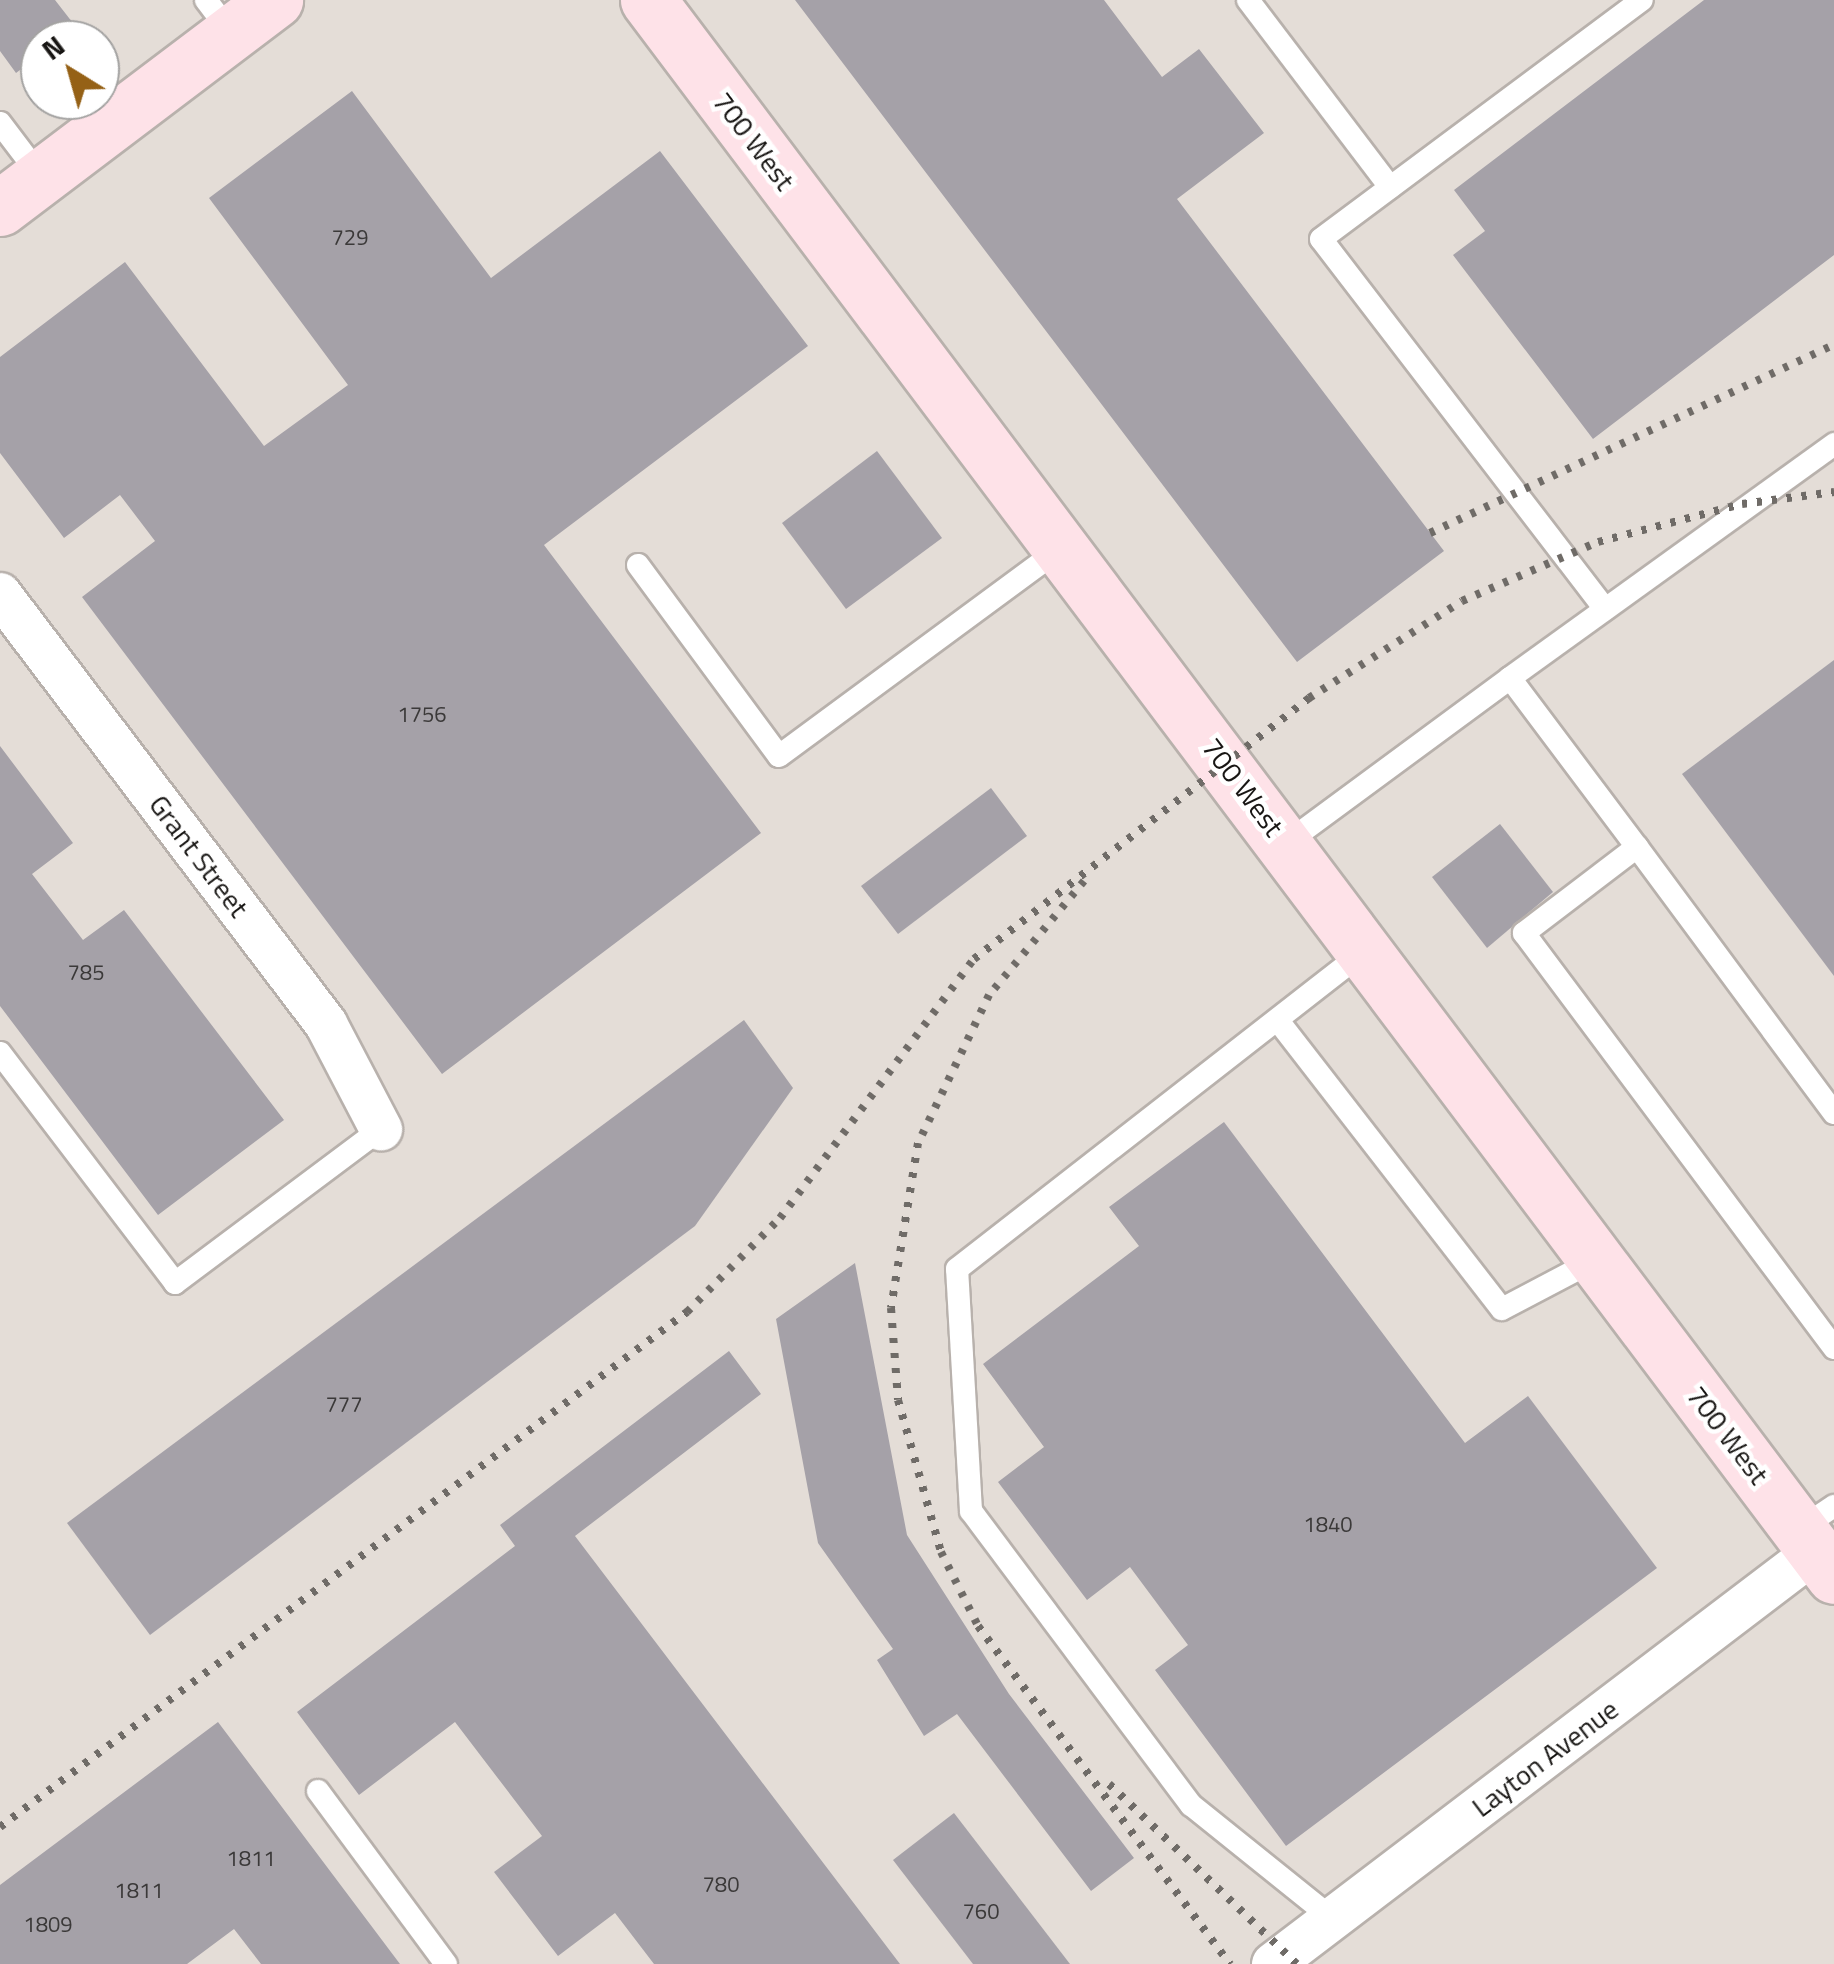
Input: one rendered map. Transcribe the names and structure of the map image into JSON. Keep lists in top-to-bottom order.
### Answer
{
  "streets": {
    "street": ["700 West", "Grant Street", "Layton Avenue"]
  },
  "crossings": [
    ["700 West", "Layton Avenue"]
  ],
  "house_numbers": [
    "729",
    "1756",
    "785",
    "777",
    "1840",
    "1811",
    "780",
    "1811",
    "760",
    "1809"
  ],
  "north": "top left"
}
